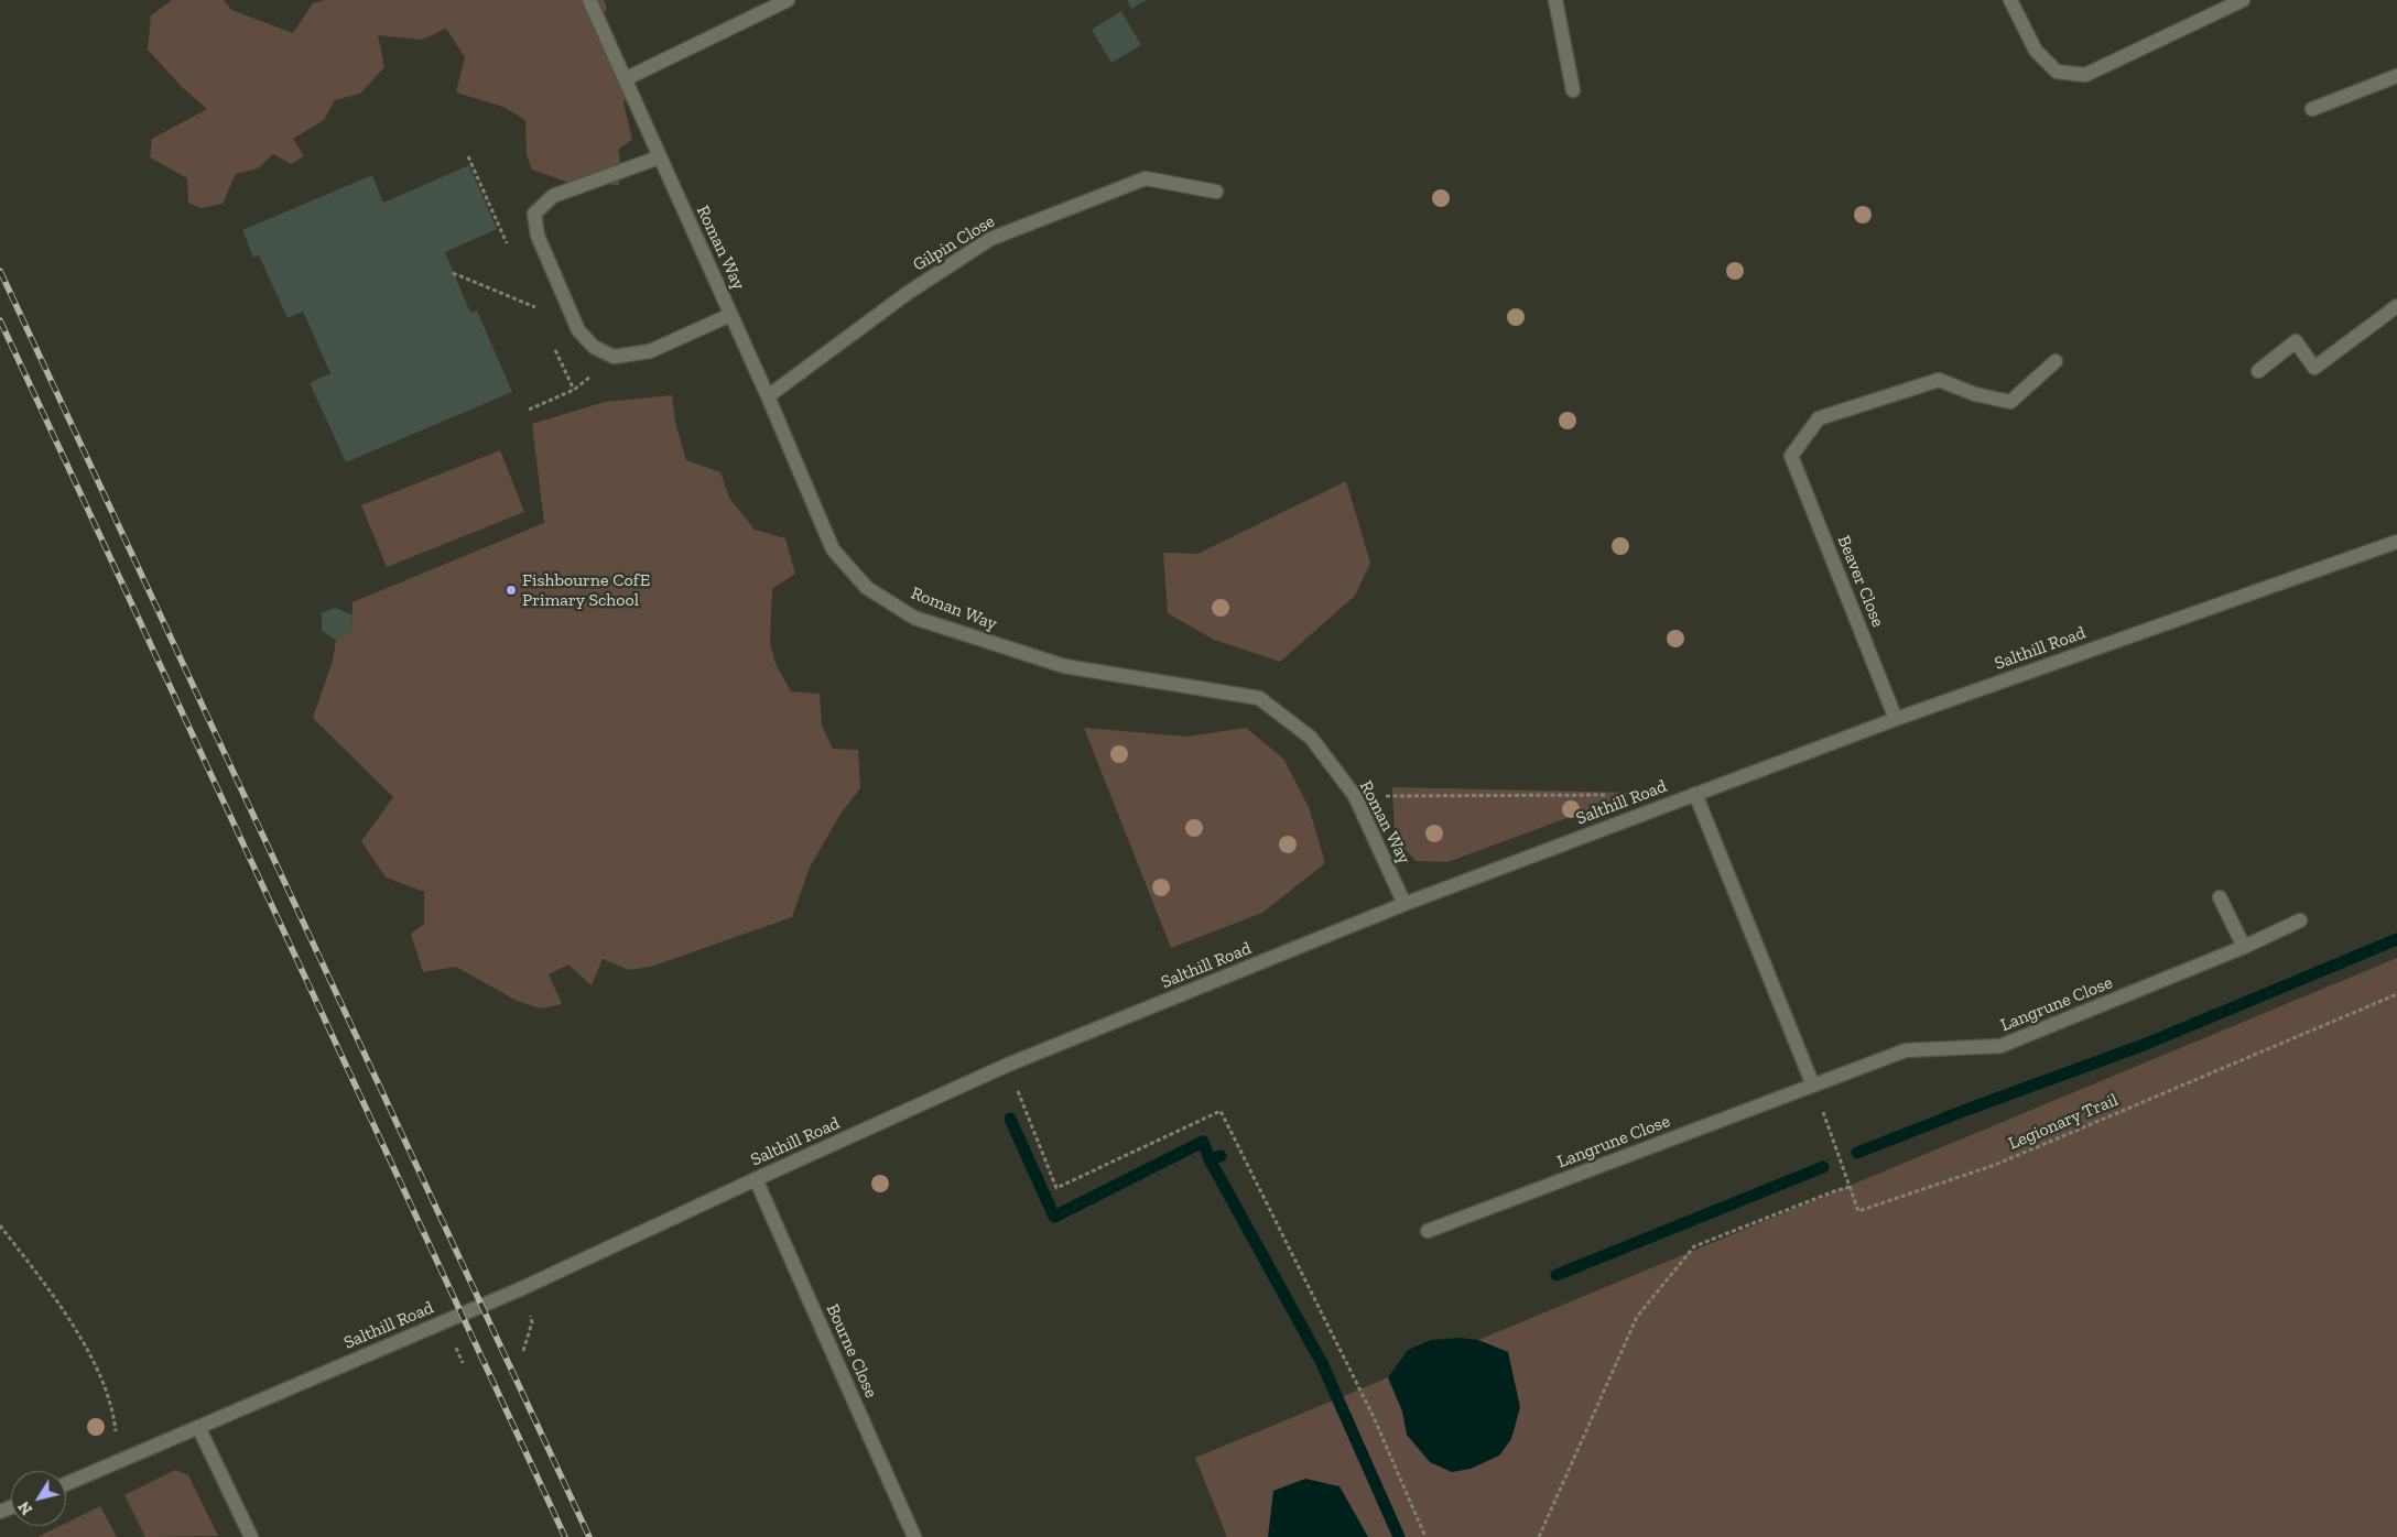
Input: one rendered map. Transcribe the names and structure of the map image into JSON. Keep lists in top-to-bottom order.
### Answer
{
  "streets": {
    "street": [
      "Gilpin Close",
      "Roman Way",
      "Beaver Close",
      "Salthill Road",
      "Langrune Close",
      "Bourne Close"
    ],
    "path": ["Legionary Trail"]
  },
  "crossings": [
    ["Gilpin Close", "Roman Way"],
    ["Roman Way", "Salthill Road"],
    ["Beaver Close", "Salthill Road"],
    ["Salthill Road", "Bourne Close"],
    ["Langrune Close", "Legionary Trail"]
  ],
  "places": ["Fishbourne CofE Primary School"],
  "north": "bottom left"
}
